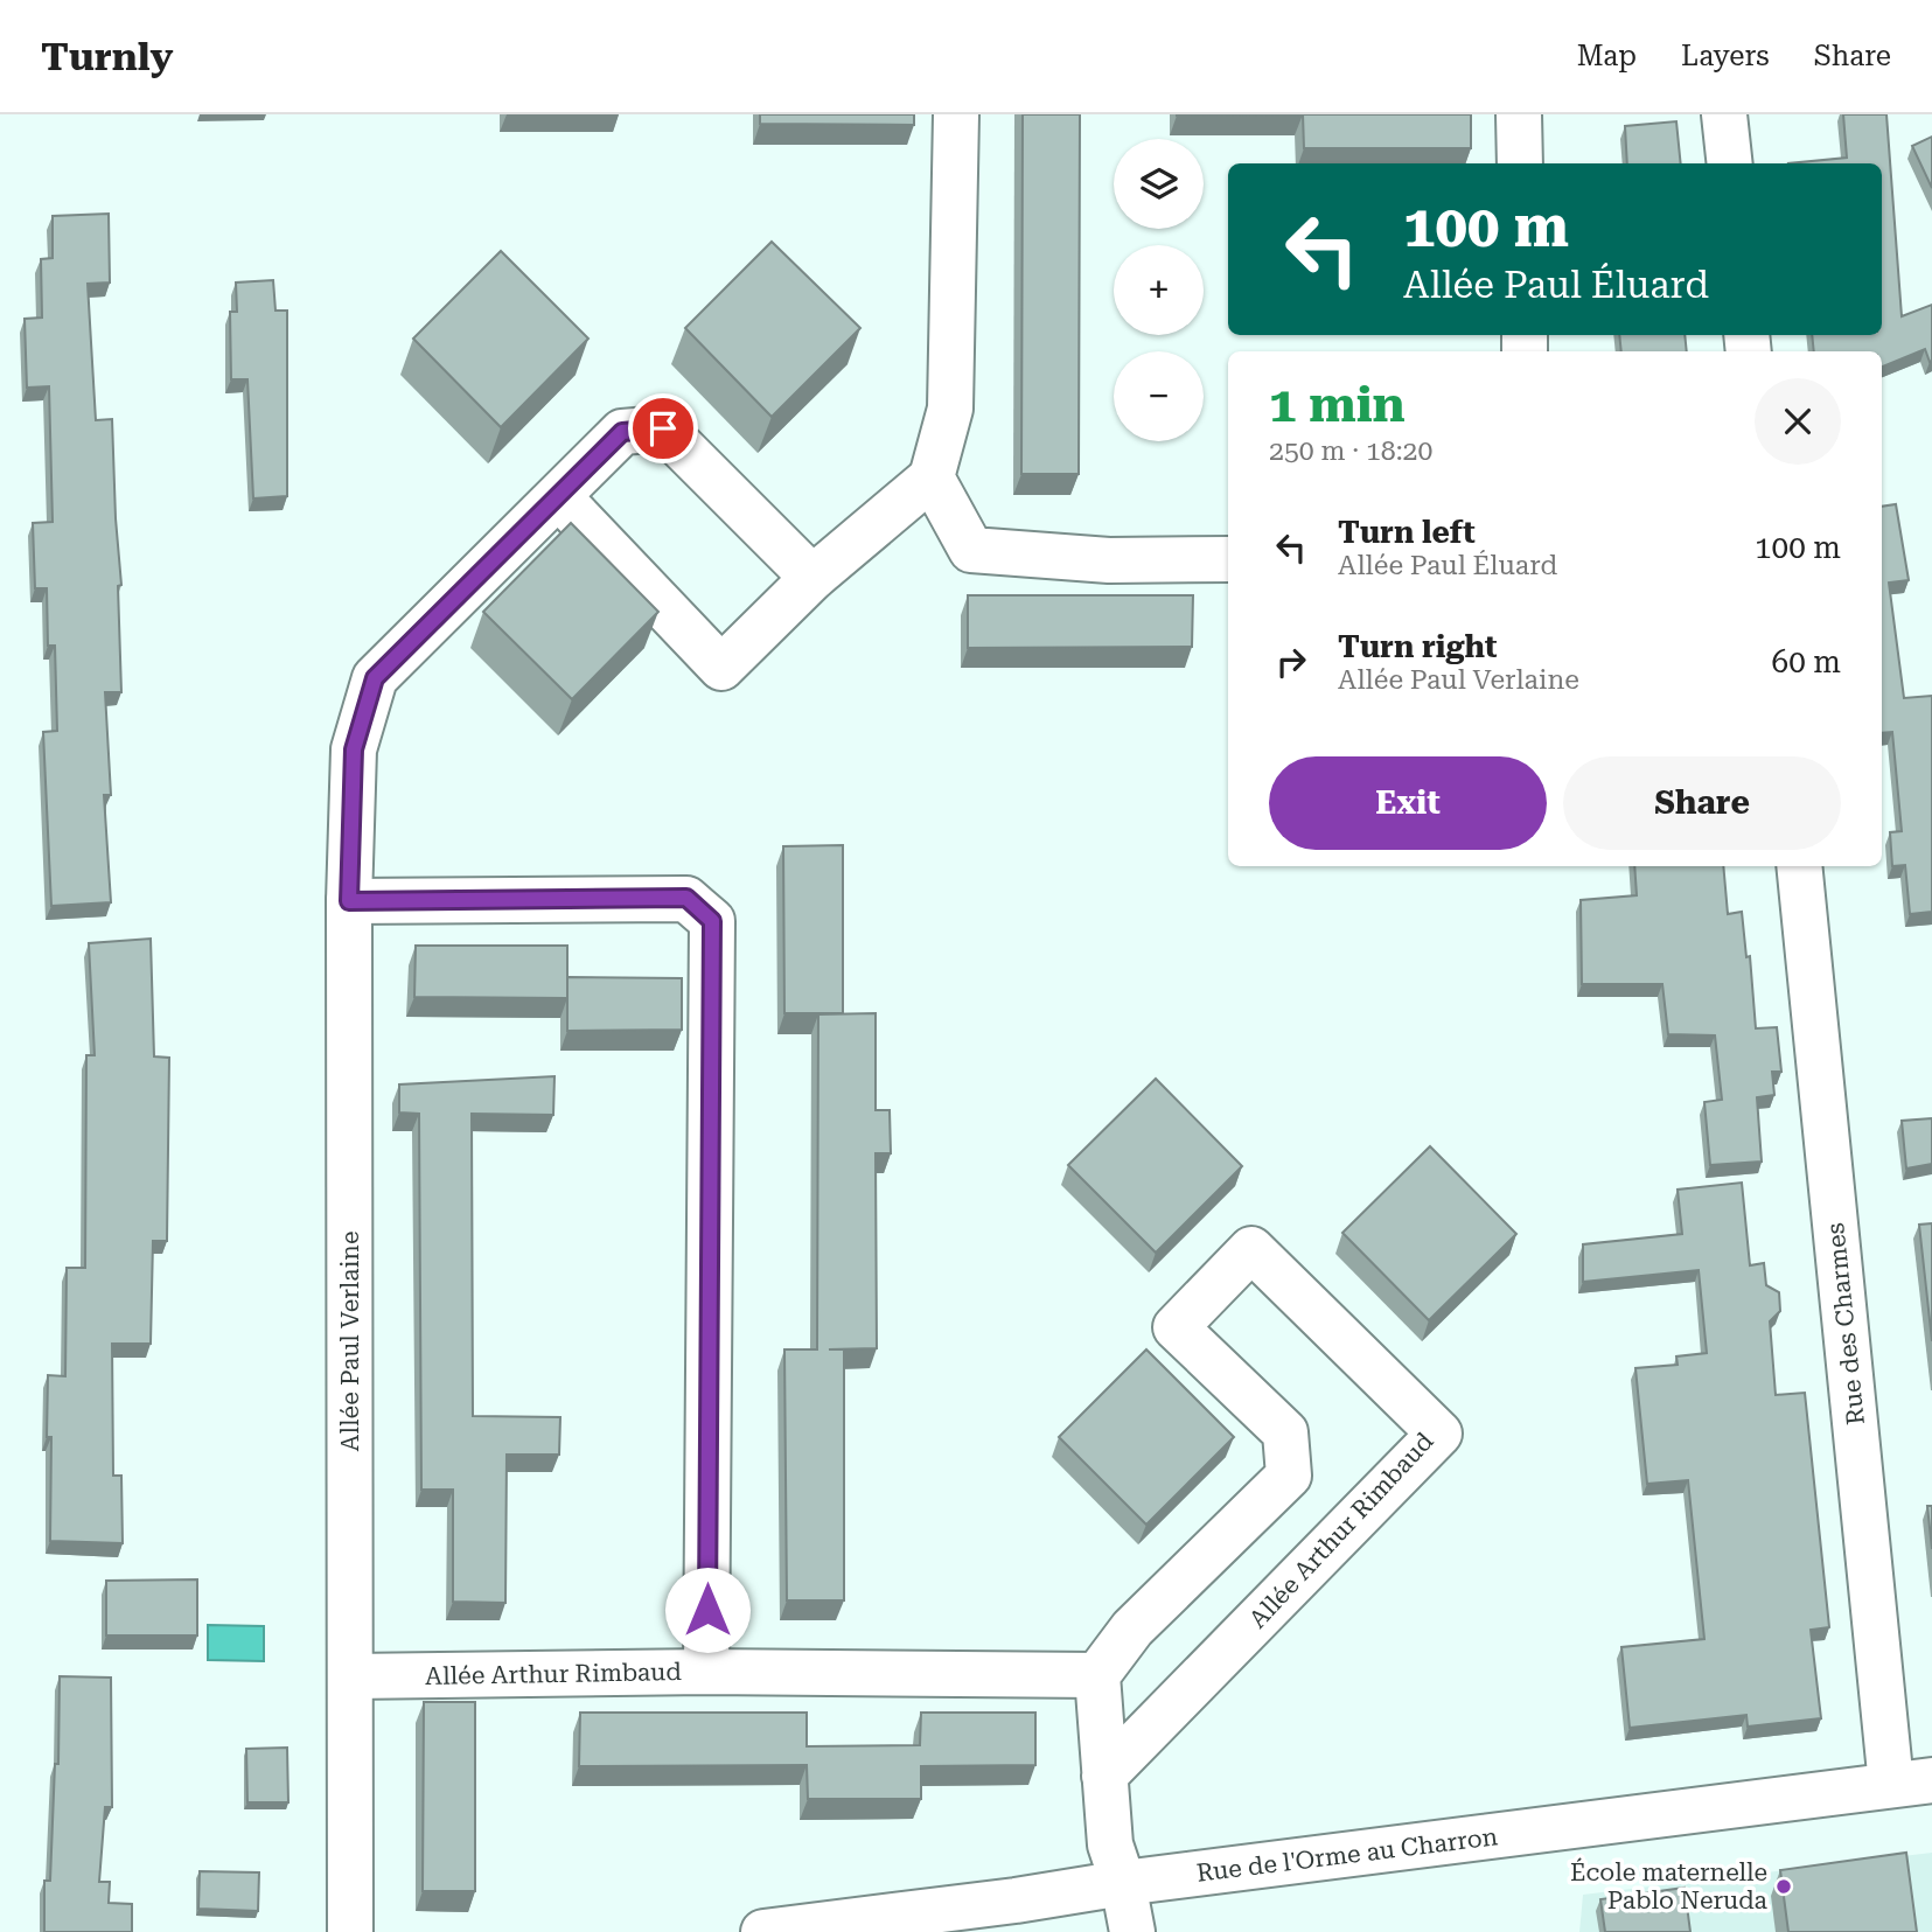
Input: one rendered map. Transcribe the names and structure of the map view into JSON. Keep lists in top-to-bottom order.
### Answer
{
  "streets": {
    "street": [
      "Rue des Charmes",
      "Allée Paul Verlaine",
      "Allée Arthur Rimbaud",
      "Rue de l'Orme au Charron"
    ]
  },
  "crossings": [
    ["Rue des Charmes", "Rue de l'Orme au Charron"],
    ["Allée Paul Verlaine", "Allée Arthur Rimbaud"]
  ],
  "places": ["École maternelle Pablo Neruda"],
  "page": {
    "header": "Turnly",
    "nav": ["Map", "Layers", "Share"],
    "map_buttons": ["+", "−"],
    "turn": ["100 m", "Allée Paul Éluard"],
    "heading": ["1 min", "250 m · 18:20"],
    "list": [
      {
        "name": "Turn left",
        "note": "Allée Paul Éluard",
        "value": "100 m"
      },
      {
        "name": "Turn right",
        "note": "Allée Paul Verlaine",
        "value": "60 m"
      }
    ],
    "buttons": ["Exit", "Share"]
  }
}
